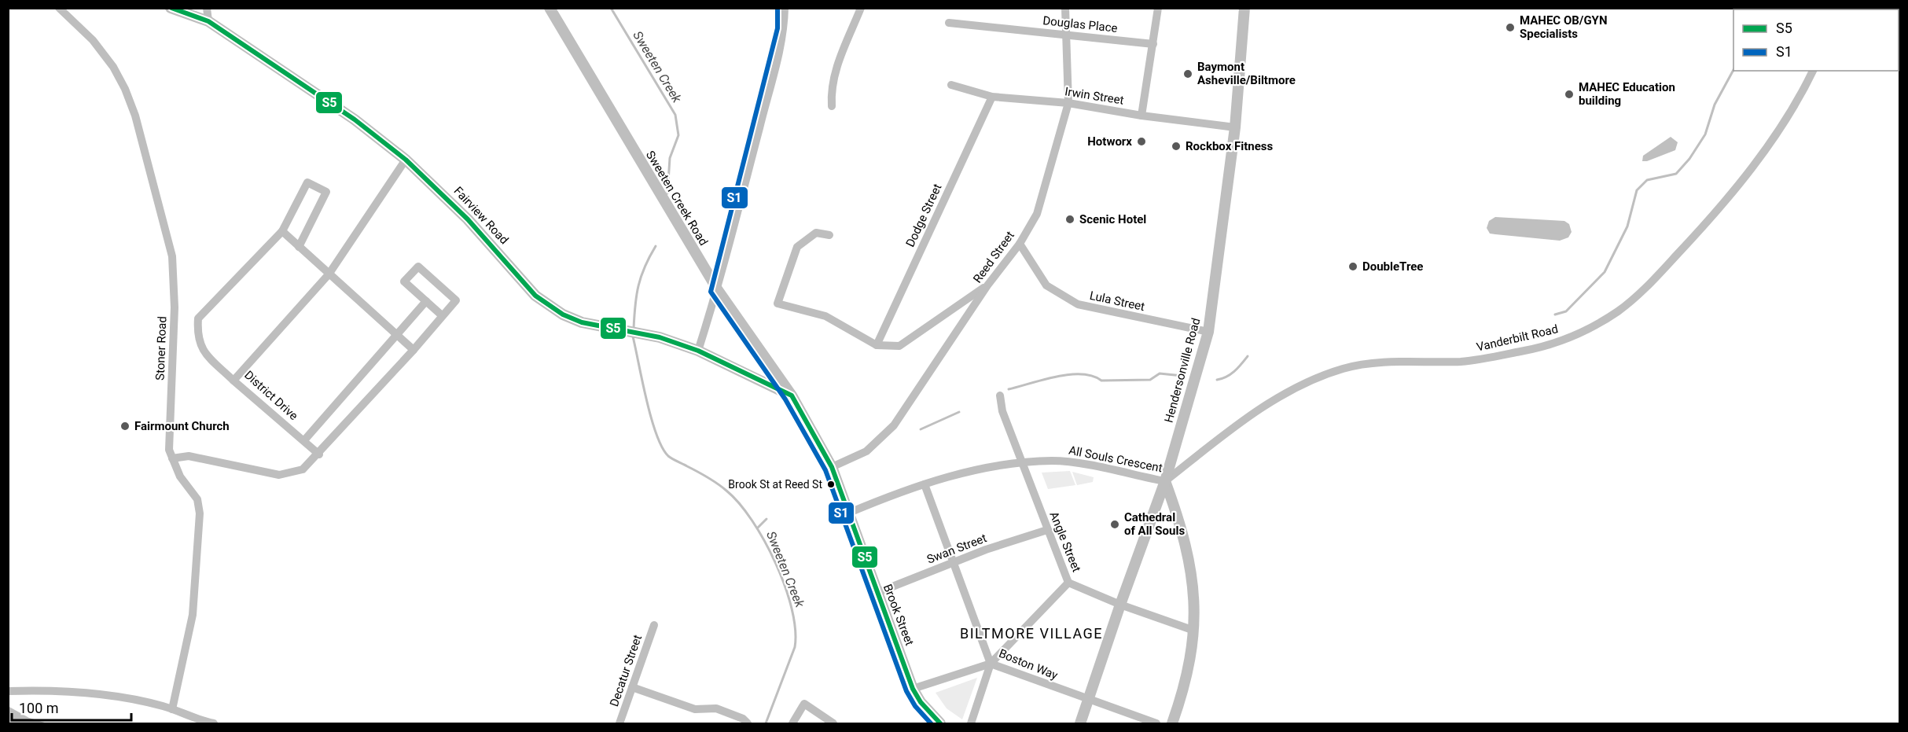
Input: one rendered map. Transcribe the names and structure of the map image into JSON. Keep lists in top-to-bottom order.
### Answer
{
  "streets": {
    "main road": [
      "Sweeten Creek Road",
      "Fairview Road",
      "Hendersonville Road",
      "All Souls Crescent",
      "Brook Street"
    ],
    "street": [
      "Douglas Place",
      "Irwin Street",
      "Dodge Street",
      "Reed Street",
      "Lula Street",
      "Vanderbilt Road",
      "Stoner Road",
      "District Drive",
      "Angle Street",
      "Swan Street",
      "Boston Way",
      "Decatur Street"
    ]
  },
  "crossings": [
    ["Douglas Place", "Reed Street"],
    ["Irwin Street", "Dodge Street"],
    ["Irwin Street", "Reed Street"],
    ["Irwin Street", "Hendersonville Road"],
    ["Sweeten Creek Road", "Fairview Road"],
    ["Sweeten Creek Road", "Brook Street"],
    ["Fairview Road", "District Drive"],
    ["Fairview Road", "Brook Street"],
    ["Reed Street", "Lula Street"],
    ["Reed Street", "Brook Street"],
    ["Lula Street", "Hendersonville Road"],
    ["Vanderbilt Road", "Hendersonville Road"],
    ["Vanderbilt Road", "All Souls Crescent"],
    ["Hendersonville Road", "All Souls Crescent"],
    ["Hendersonville Road", "Angle Street"],
    ["Hendersonville Road", "Boston Way"],
    ["All Souls Crescent", "Angle Street"],
    ["All Souls Crescent", "Brook Street"],
    ["All Souls Crescent", "Boston Way"],
    ["Angle Street", "Swan Street"],
    ["Swan Street", "Brook Street"],
    ["Swan Street", "Boston Way"]
  ],
  "districts": ["BILTMORE VILLAGE"],
  "water": ["Sweeten Creek"],
  "places": [
    "MAHEC OB/GYN Specialists",
    "Baymont Asheville/Biltmore",
    "MAHEC Education building",
    "Hotworx",
    "Rockbox Fitness",
    "Scenic Hotel",
    "DoubleTree",
    "Fairmount Church",
    "Brook St at Reed St",
    "Cathedral of All Souls"
  ],
  "lines": ["transit line S5", "transit line S1"],
  "legend": ["S5", "S1"],
  "scale_bar": "100 m"
}
